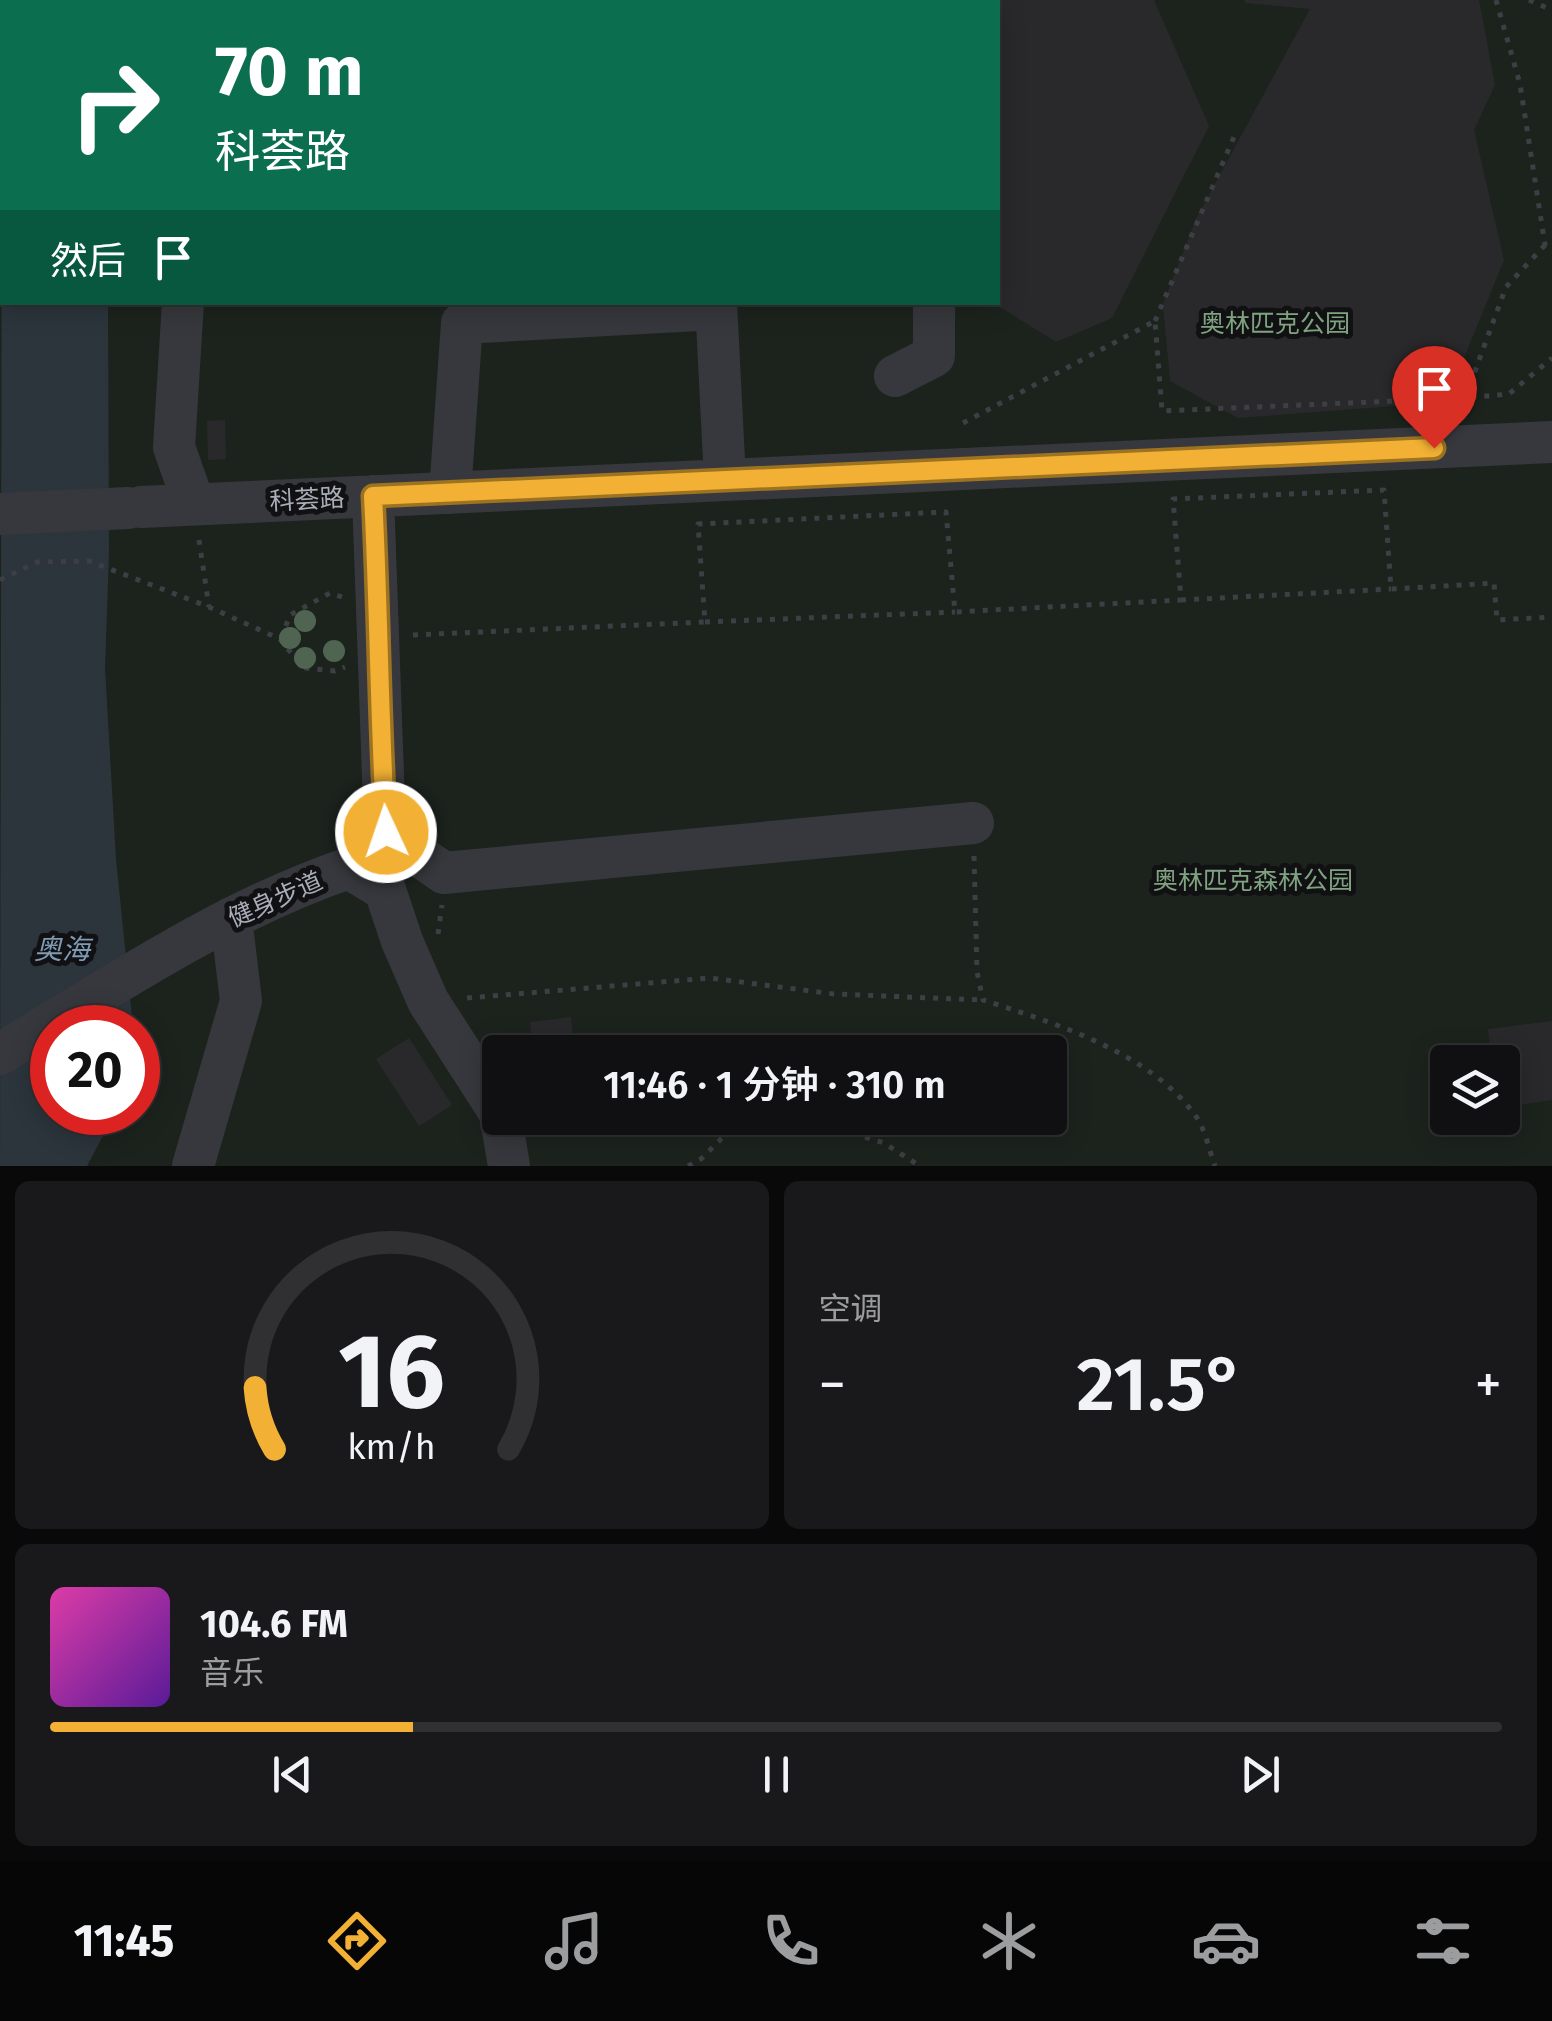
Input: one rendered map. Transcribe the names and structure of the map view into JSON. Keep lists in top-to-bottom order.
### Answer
{
  "streets": {
    "street": ["科荟路", "健身步道"]
  },
  "water": ["奥海"],
  "parks": ["奥林匹克公园", "奥林匹克森林公园"],
  "page": {
    "turn": ["70 m", "科荟路"],
    "then": "然后",
    "limit": "20",
    "trip": "11:46 · 1 分钟 · 310 m",
    "tile": "空调",
    "heat": ["−", "21.5°", "+"],
    "song": ["104.6 FM", "音乐"],
    "tabs": "11:45",
    "gauge": ["16", "km/h"]
  }
}
